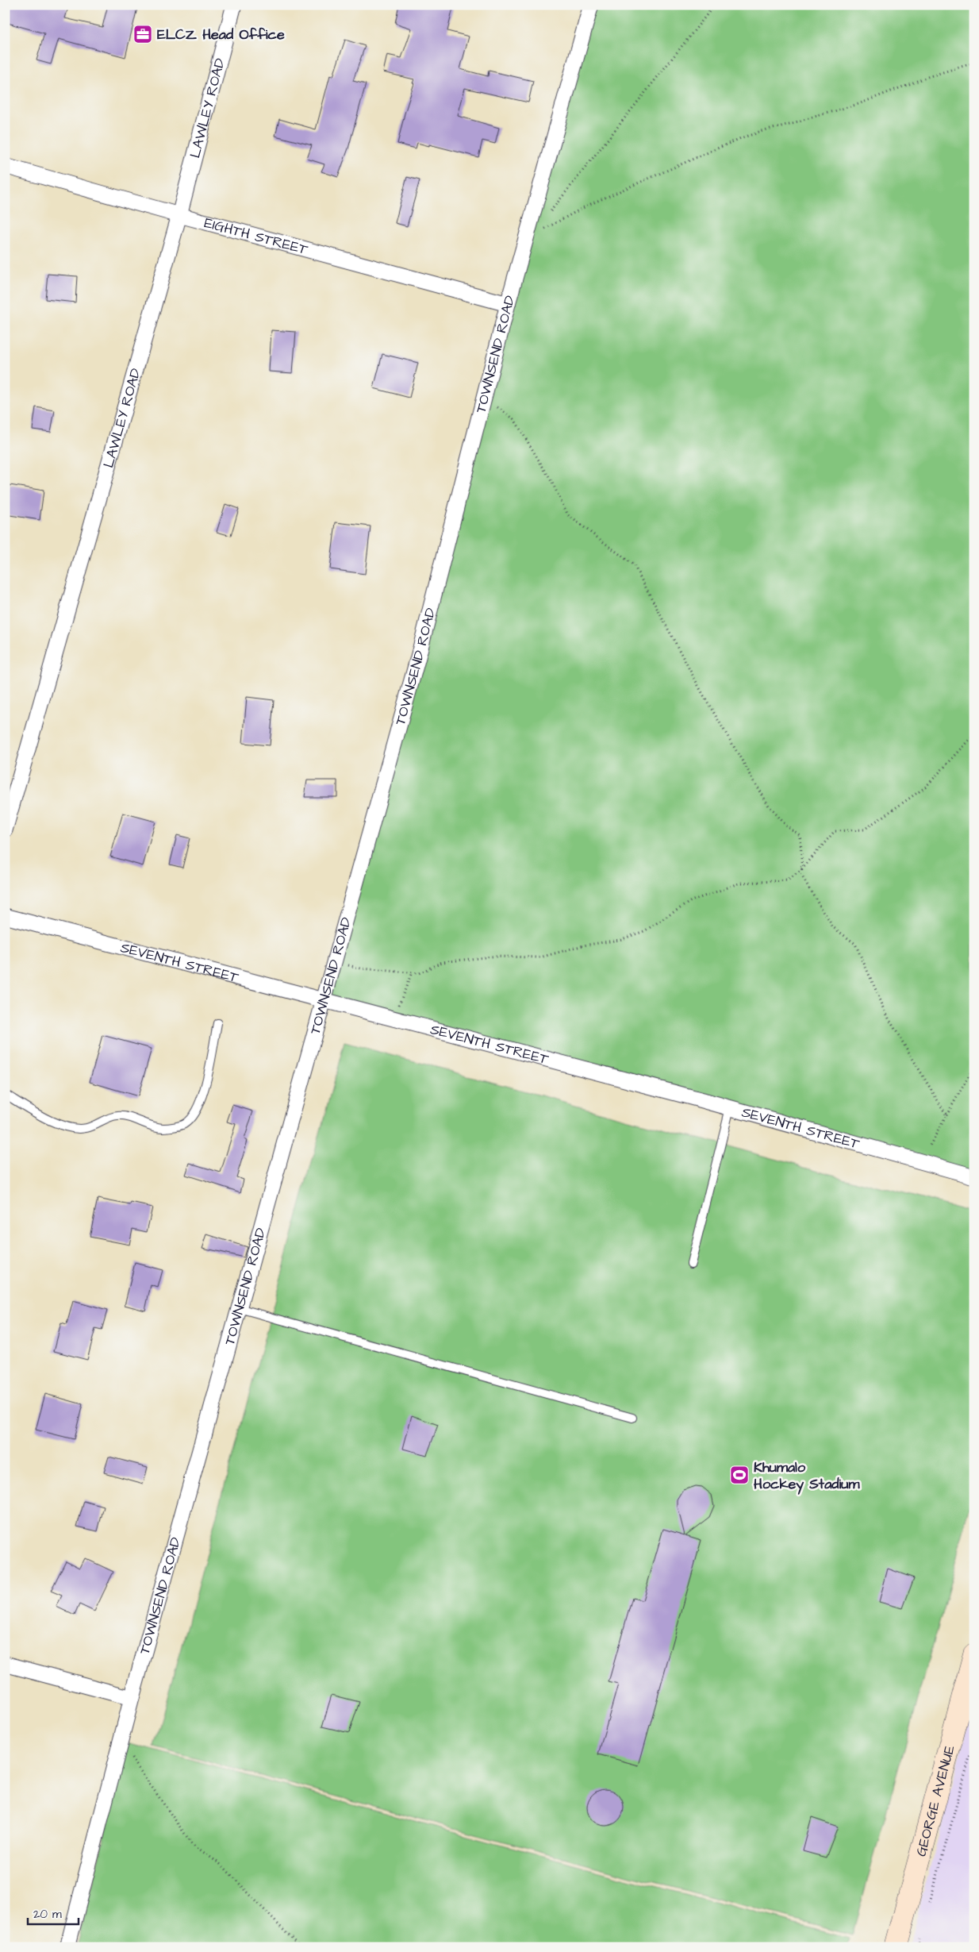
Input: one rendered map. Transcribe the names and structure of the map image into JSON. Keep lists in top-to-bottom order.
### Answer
{
  "streets": {
    "main road": ["GEORGE AVENUE"],
    "street": [
      "LAWLEY ROAD",
      "EIGHTH STREET",
      "TOWNSEND ROAD",
      "SEVENTH STREET"
    ]
  },
  "crossings": [
    ["LAWLEY ROAD", "EIGHTH STREET"],
    ["EIGHTH STREET", "TOWNSEND ROAD"],
    ["TOWNSEND ROAD", "SEVENTH STREET"]
  ],
  "places": {
    "office": ["ELCZ Head Office"],
    "sports": ["Khumalo Hockey Stadium"]
  },
  "scale_bar": "20 m"
}
